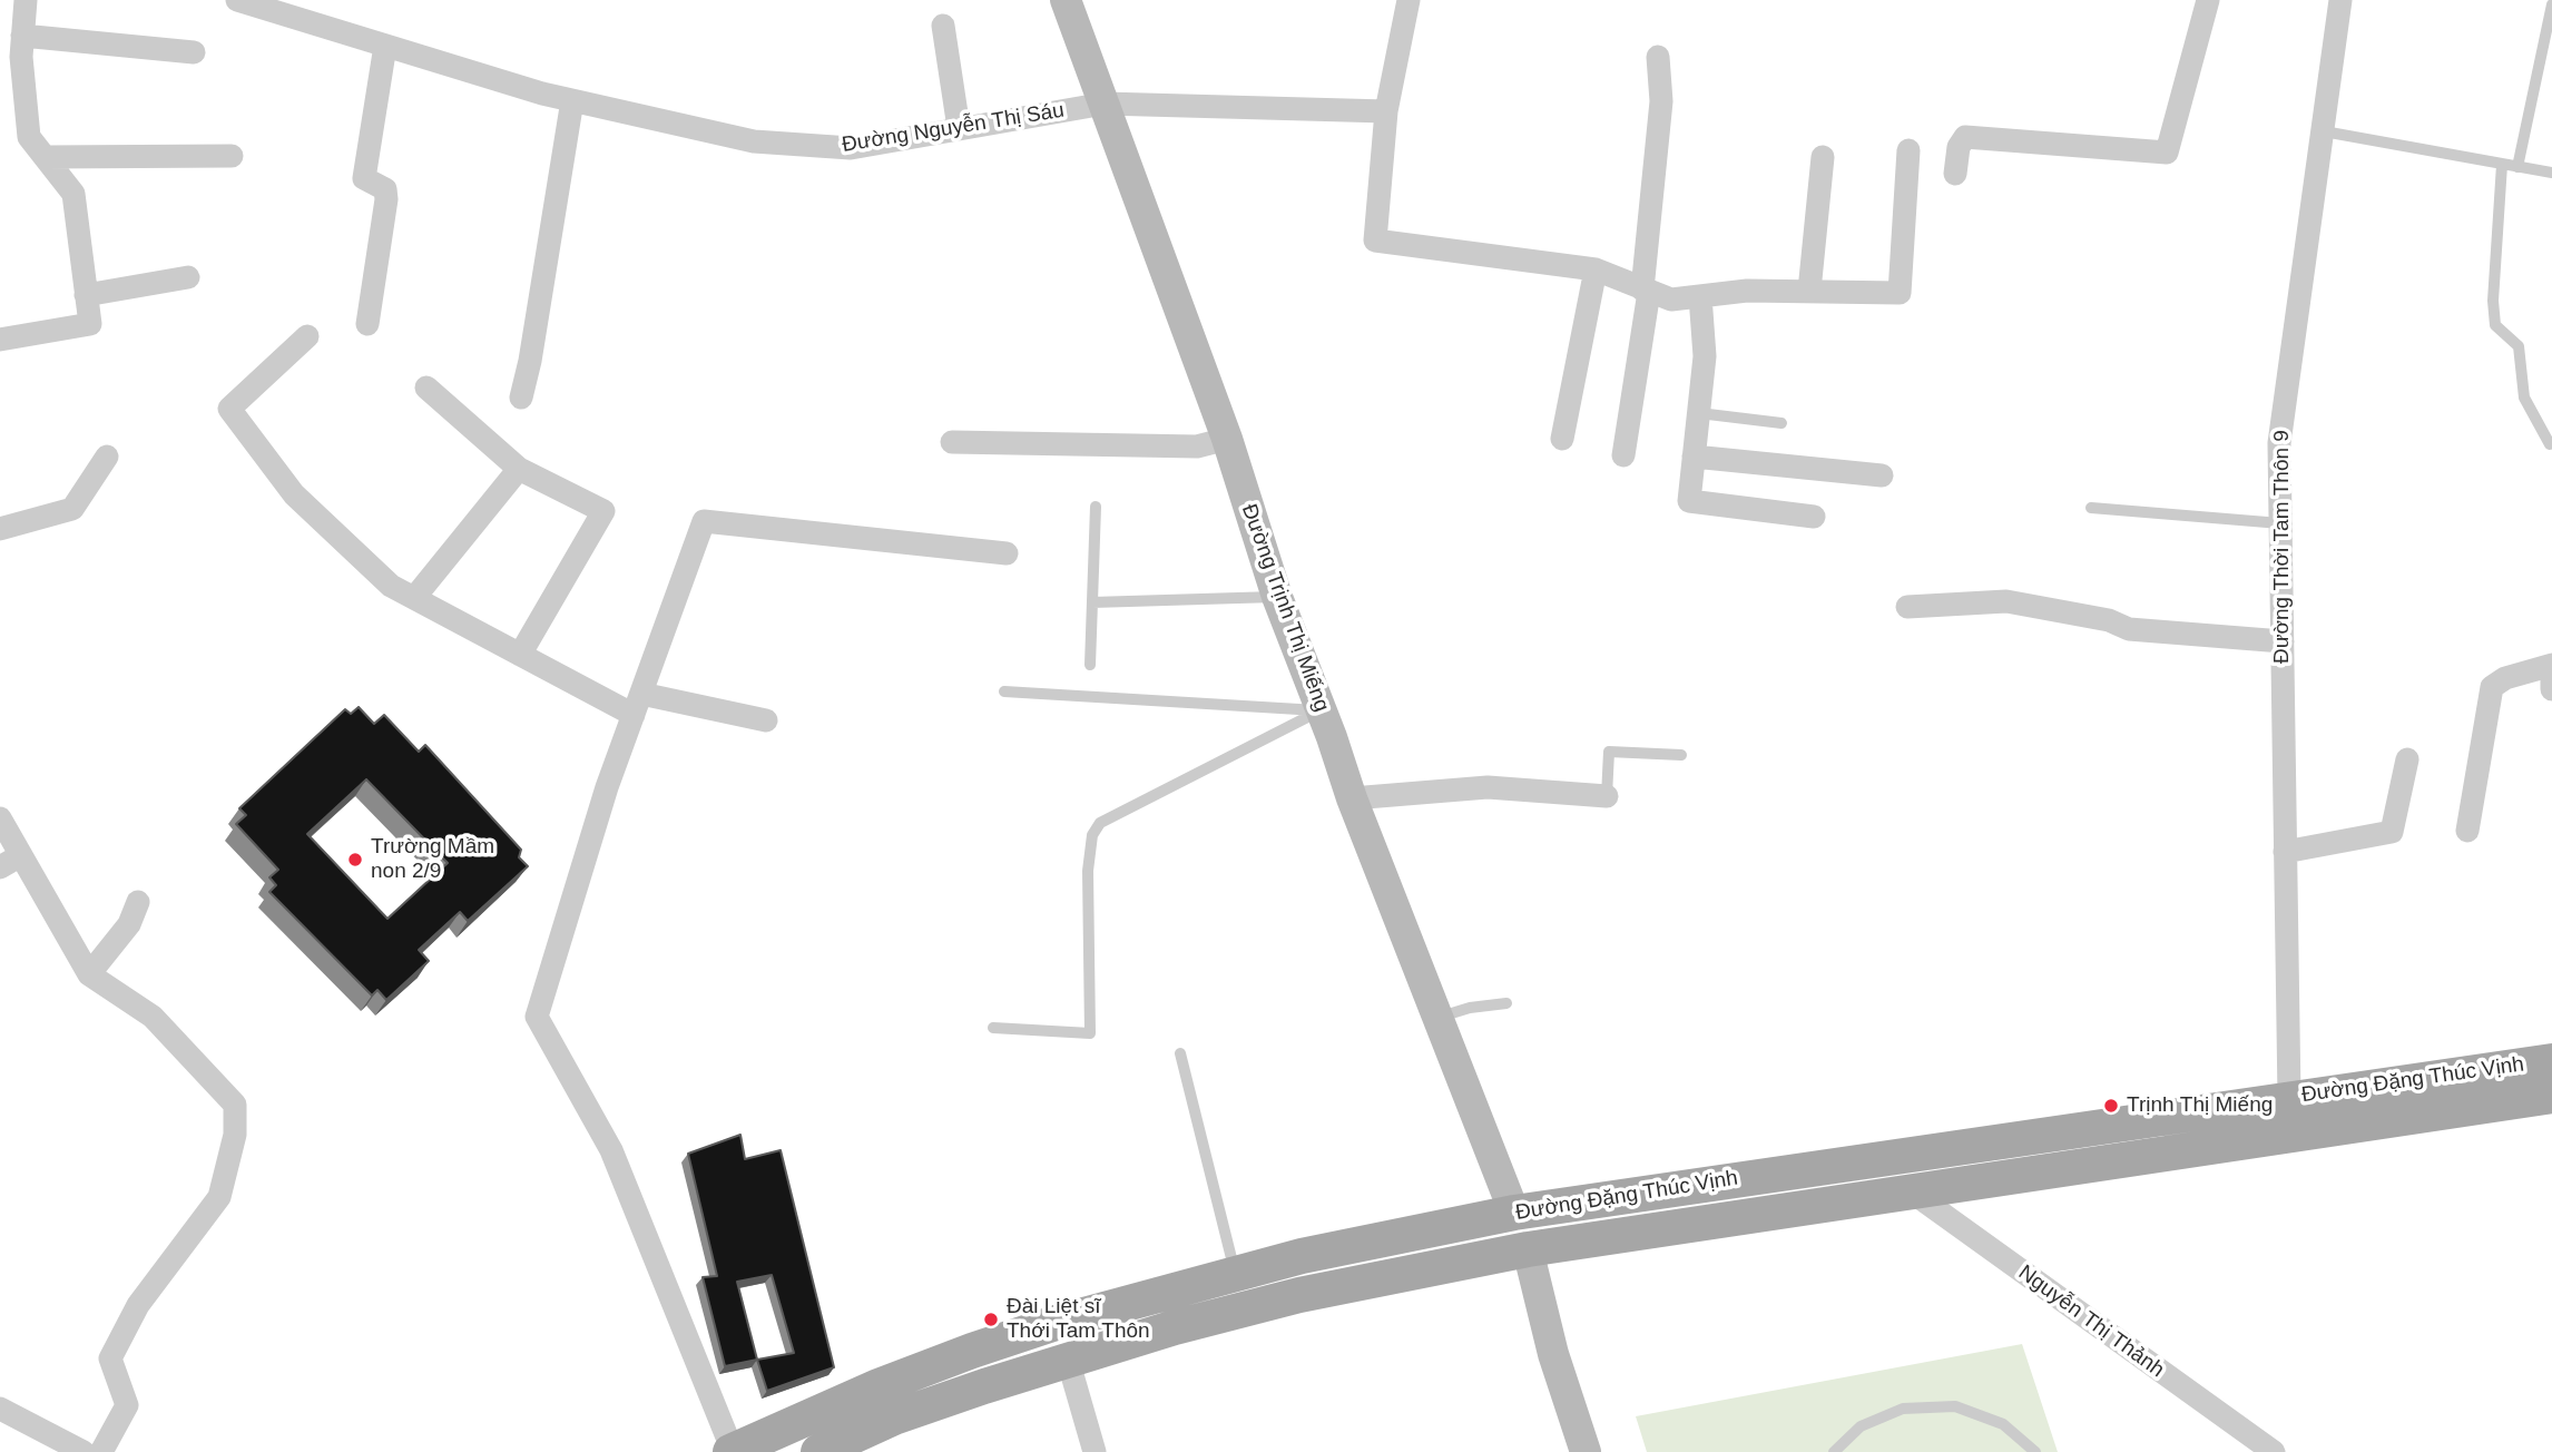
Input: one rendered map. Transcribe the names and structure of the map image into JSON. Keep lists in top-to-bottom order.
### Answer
{
  "streets": {
    "main road": ["Đường Trịnh Thị Miếng", "Đường Đặng Thúc Vịnh"],
    "street": ["Đường Nguyễn Thị Sáu", "Đường Thời Tam Thôn 9", "Nguyễn Thị Thảnh"]
  },
  "crossings": [
    ["Đường Nguyễn Thị Sáu", "Đường Trịnh Thị Miếng"],
    ["Đường Thời Tam Thôn 9", "Đường Đặng Thúc Vịnh"],
    ["Đường Trịnh Thị Miếng", "Đường Đặng Thúc Vịnh"],
    ["Đường Đặng Thúc Vịnh", "Nguyễn Thị Thảnh"]
  ],
  "places": ["Trường Mầm non 2/9", "Trịnh Thị Miếng", "Đài Liệt sĩ Thới Tam Thôn"]
}
